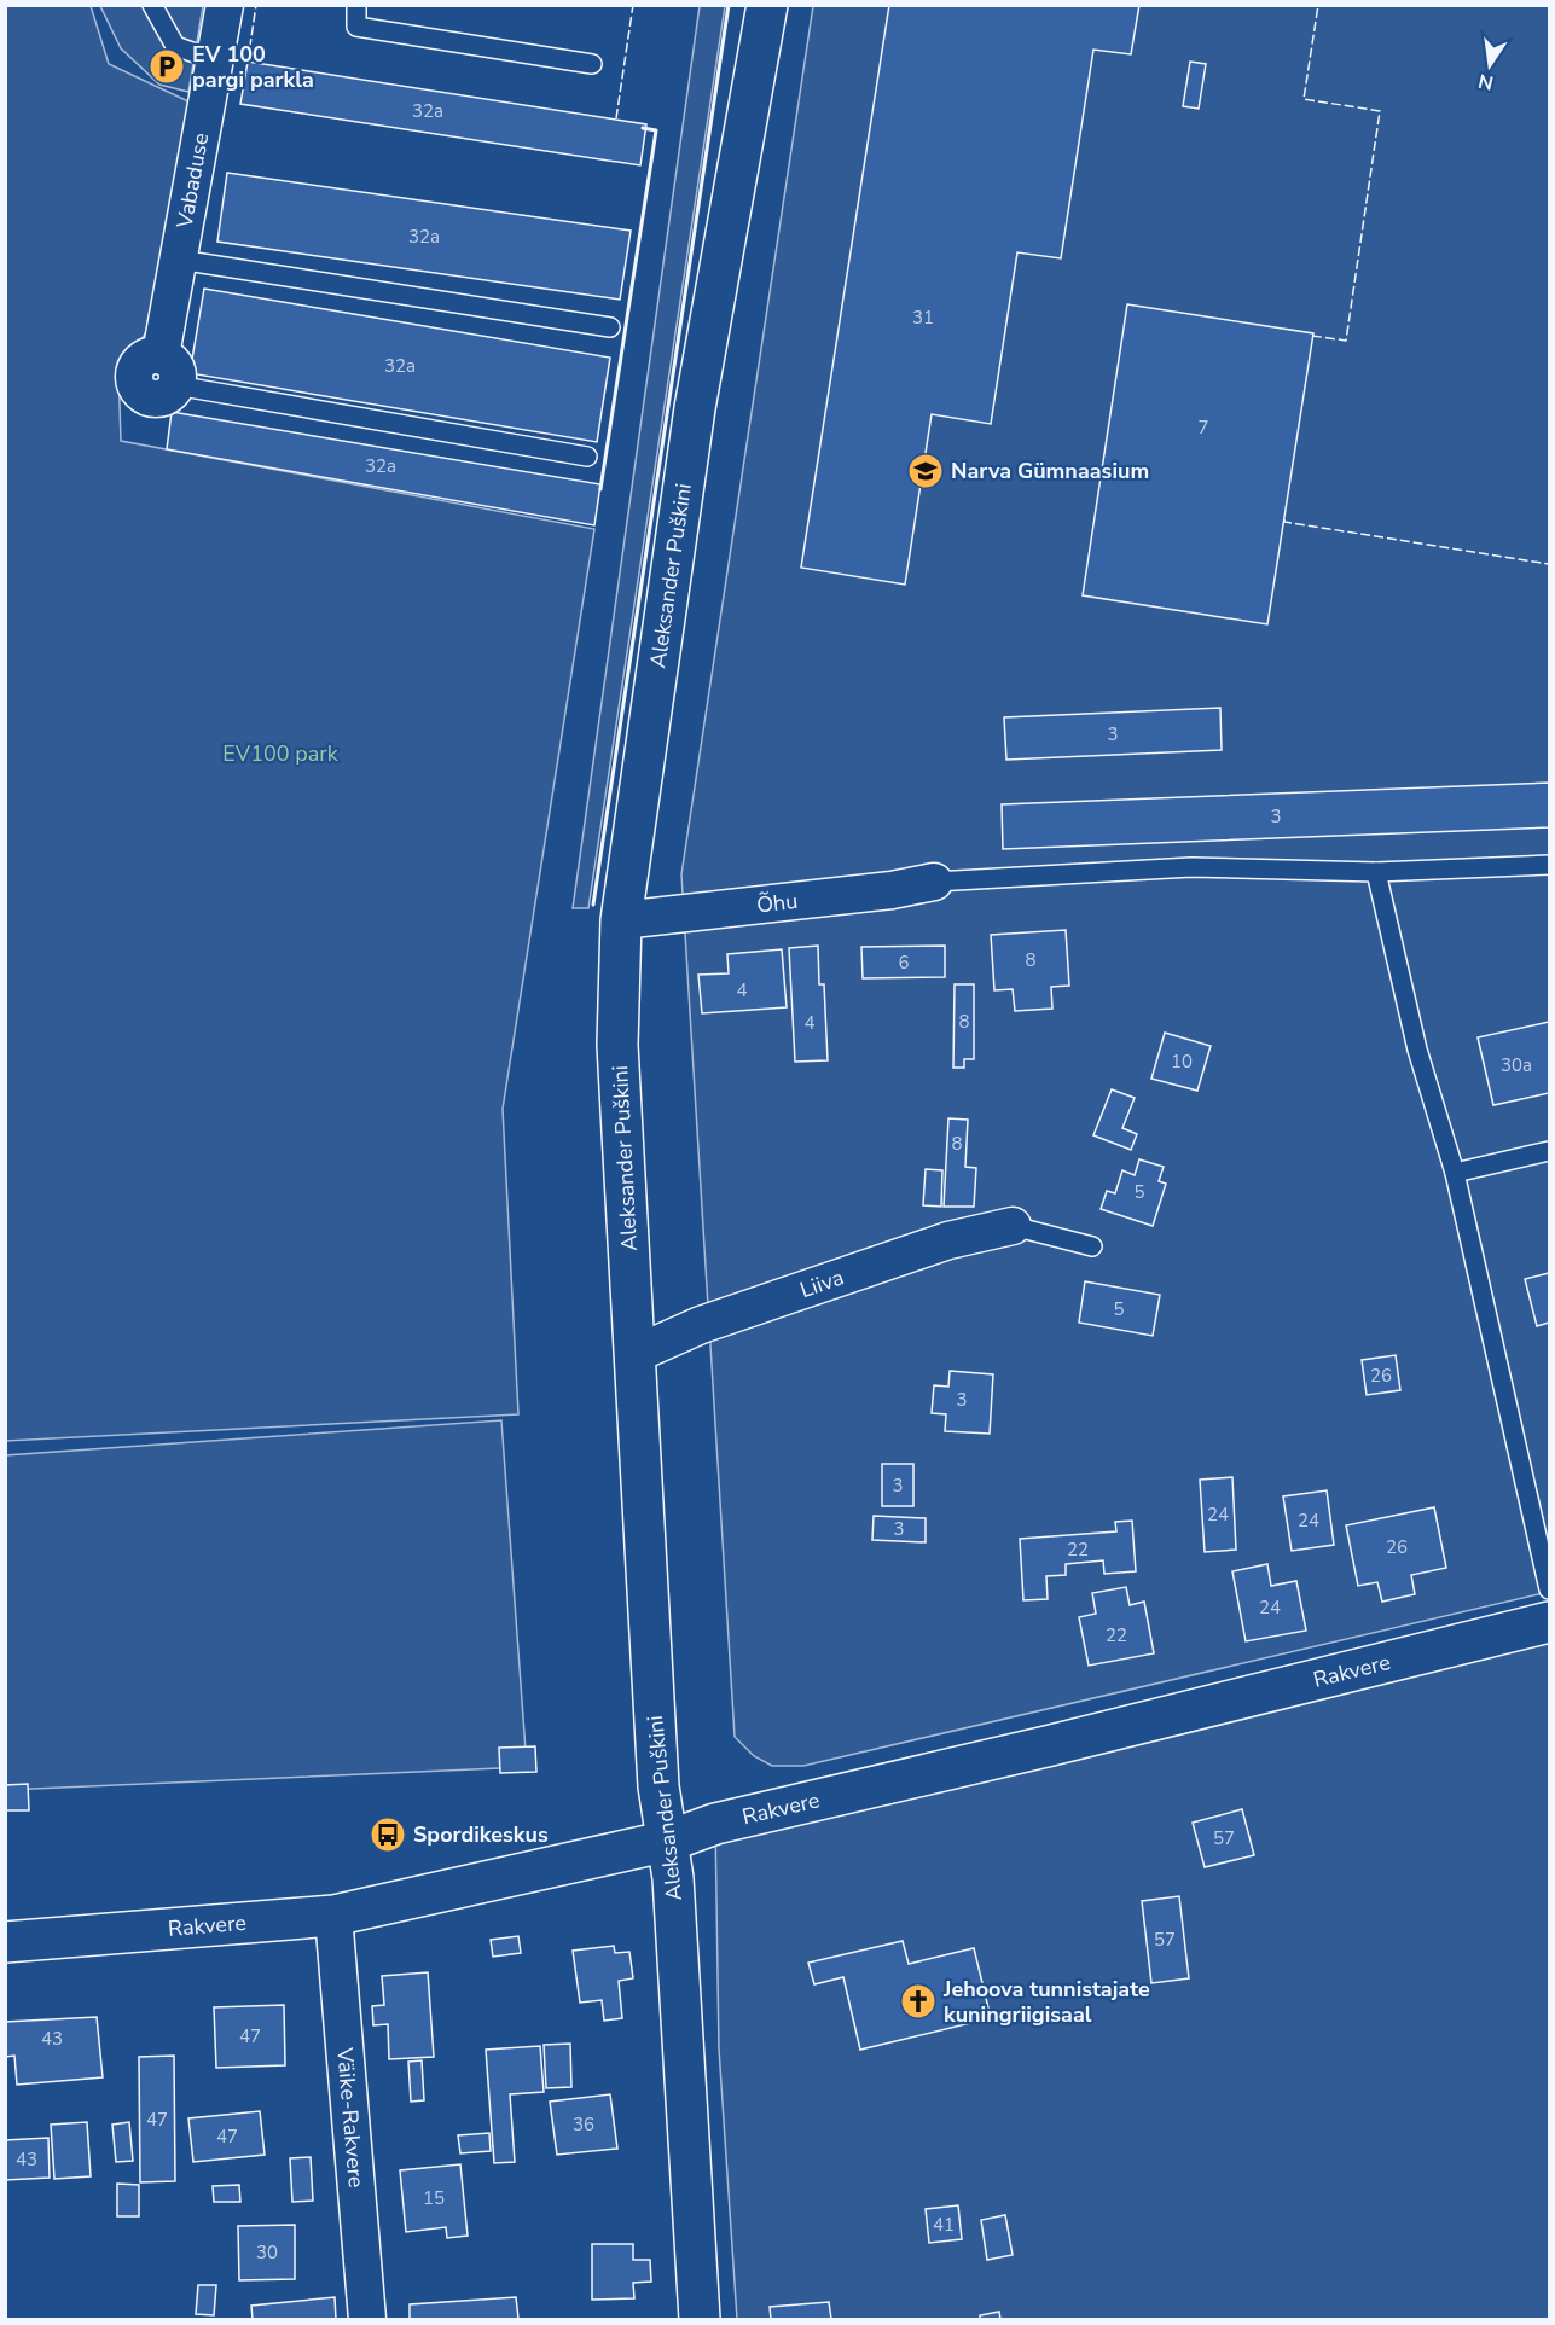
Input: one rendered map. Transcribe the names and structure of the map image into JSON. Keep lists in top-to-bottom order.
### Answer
{
  "streets": {
    "main road": ["Aleksander Puškini", "Rakvere"],
    "street": [
      "Vabaduse",
      "Õhu",
      "Liiva",
      "Väike-Rakvere"
    ]
  },
  "crossings": [
    ["Aleksander Puškini", "Õhu"],
    ["Aleksander Puškini", "Liiva"],
    ["Aleksander Puškini", "Rakvere"],
    ["Rakvere", "Väike-Rakvere"]
  ],
  "parks": ["EV100 park"],
  "places": {
    "parking": ["EV 100 pargi parkla"],
    "school or university": ["Narva Gümnaasium"],
    "bus stop": ["Spordikeskus"],
    "church": ["Jehoova tunnistajate kuningriigisaal"]
  },
  "house_numbers": [
    "32a",
    "32a",
    "31",
    "32a",
    "7",
    "32a",
    "3",
    "3",
    "8",
    "6",
    "4",
    "8",
    "4",
    "10",
    "30a",
    "8",
    "5",
    "5",
    "26",
    "3",
    "3",
    "24",
    "24",
    "3",
    "26",
    "22",
    "24",
    "22",
    "57",
    "57",
    "47",
    "43",
    "47",
    "36",
    "47",
    "43",
    "15",
    "41",
    "30"
  ],
  "north": "bottom"
}
